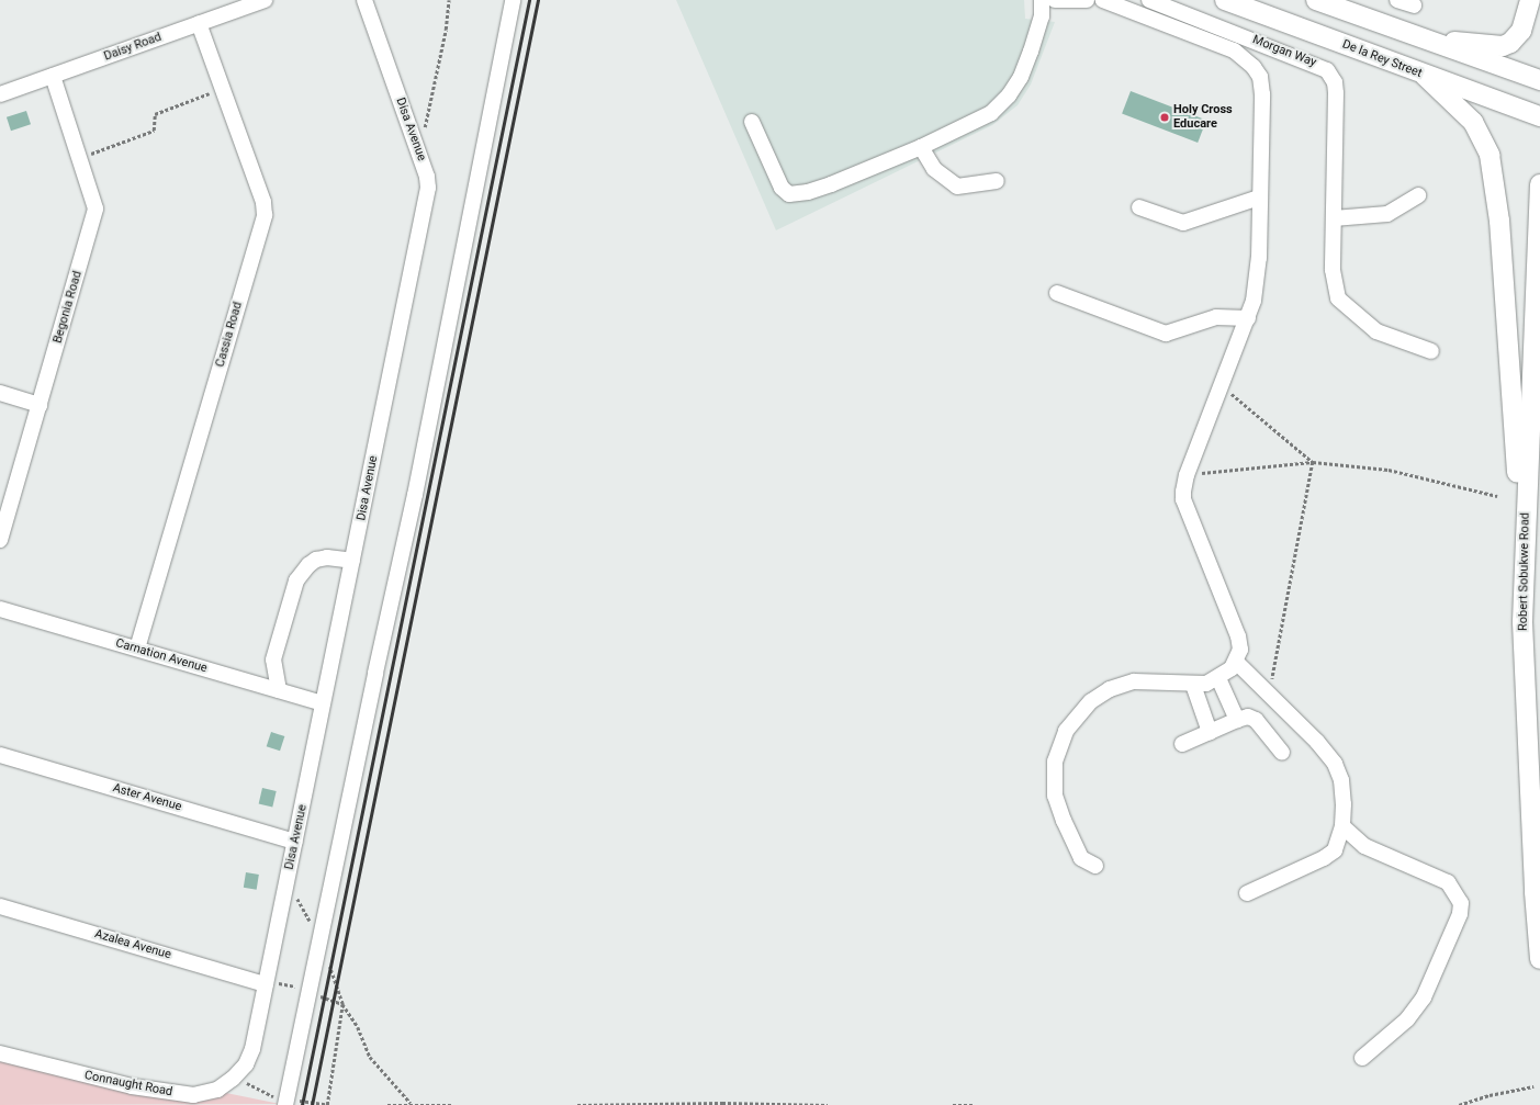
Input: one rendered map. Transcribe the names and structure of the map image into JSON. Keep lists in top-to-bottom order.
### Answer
{
  "streets": {
    "main road": ["De la Rey Street", "Robert Sobukwe Road"],
    "street": [
      "Daisy Road",
      "Morgan Way",
      "Disa Avenue",
      "Begonia Road",
      "Cassia Road",
      "Carnation Avenue",
      "Aster Avenue",
      "Azalea Avenue",
      "Connaught Road"
    ]
  },
  "crossings": [
    ["Daisy Road", "Begonia Road"],
    ["Daisy Road", "Cassia Road"],
    ["Disa Avenue", "Carnation Avenue"],
    ["Disa Avenue", "Aster Avenue"],
    ["Disa Avenue", "Azalea Avenue"],
    ["Disa Avenue", "Connaught Road"],
    ["Cassia Road", "Carnation Avenue"],
    ["Azalea Avenue", "Connaught Road"]
  ],
  "places": ["Holy Cross Educare"]
}
